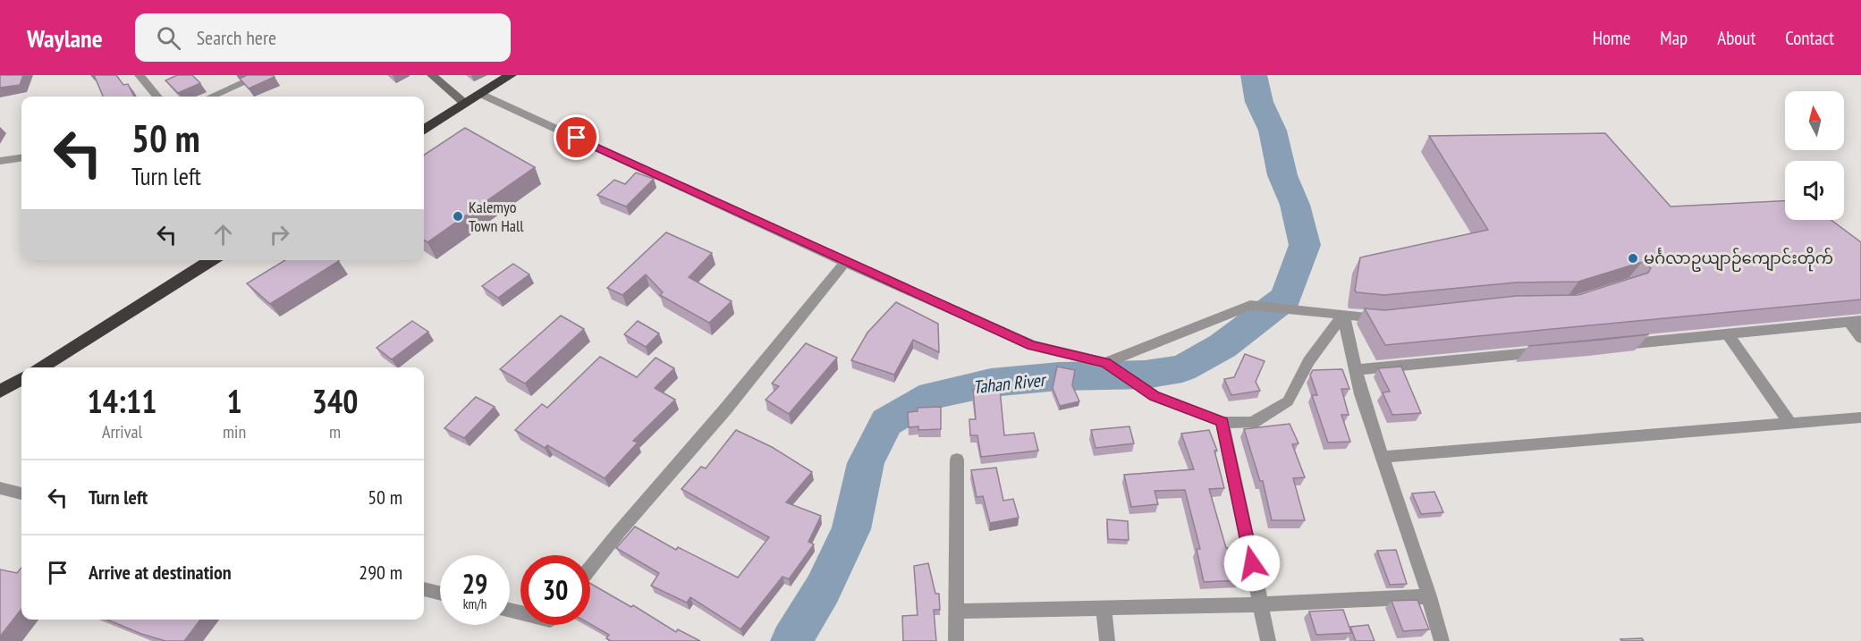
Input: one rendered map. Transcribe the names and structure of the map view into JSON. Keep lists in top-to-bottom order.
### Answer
{
  "water": ["Tahan River"],
  "places": ["Kalemyo Town Hall", "မင်္ဂလာဥယျာဉ်ကျောင်းတိုက်"],
  "north": "top",
  "page": {
    "header": "Waylane",
    "search": "Search here",
    "nav": [
      "Home",
      "Map",
      "About",
      "Contact"
    ],
    "turn": ["50 m", "Turn left"],
    "eta": [
      "14:11",
      "Arrival",
      "1",
      "min",
      "340",
      "m"
    ],
    "list": [
      {
        "name": "Turn left",
        "value": "50 m"
      },
      {
        "name": "Arrive at destination",
        "value": "290 m"
      }
    ],
    "speed": "29 km/h",
    "limit": "30"
  }
}
